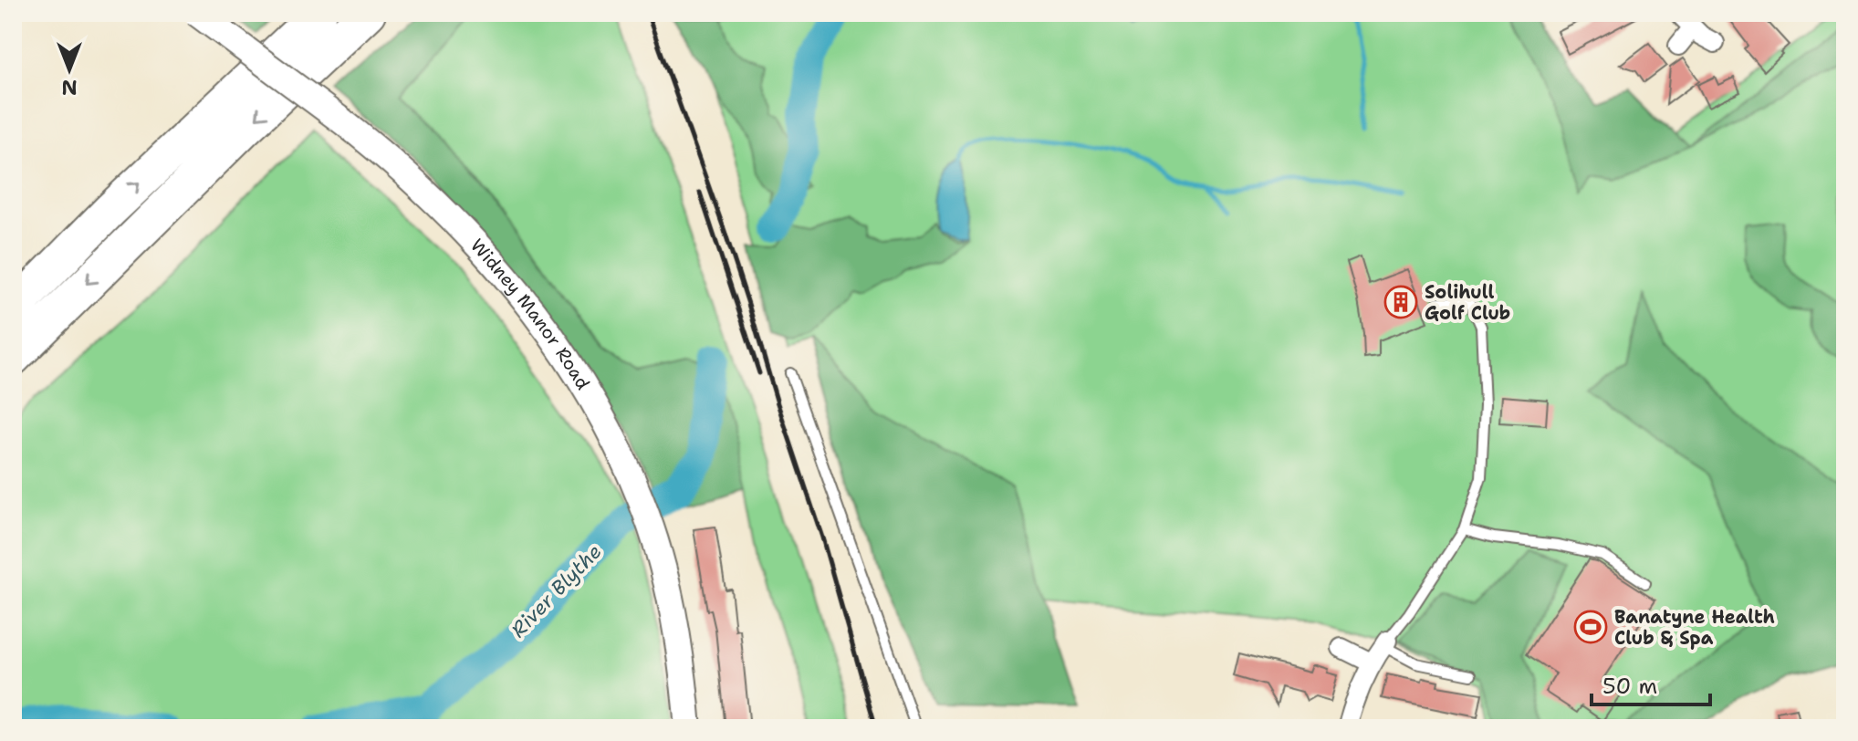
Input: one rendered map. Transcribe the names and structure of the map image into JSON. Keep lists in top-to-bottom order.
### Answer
{
  "streets": {
    "street": ["Widney Manor Road"]
  },
  "water": ["River Blythe"],
  "places": {
    "building": ["Solihull Golf Club"],
    "sports": ["Banatyne Health Club & Spa"]
  },
  "scale_bar": "50 m",
  "north": "bottom"
}
